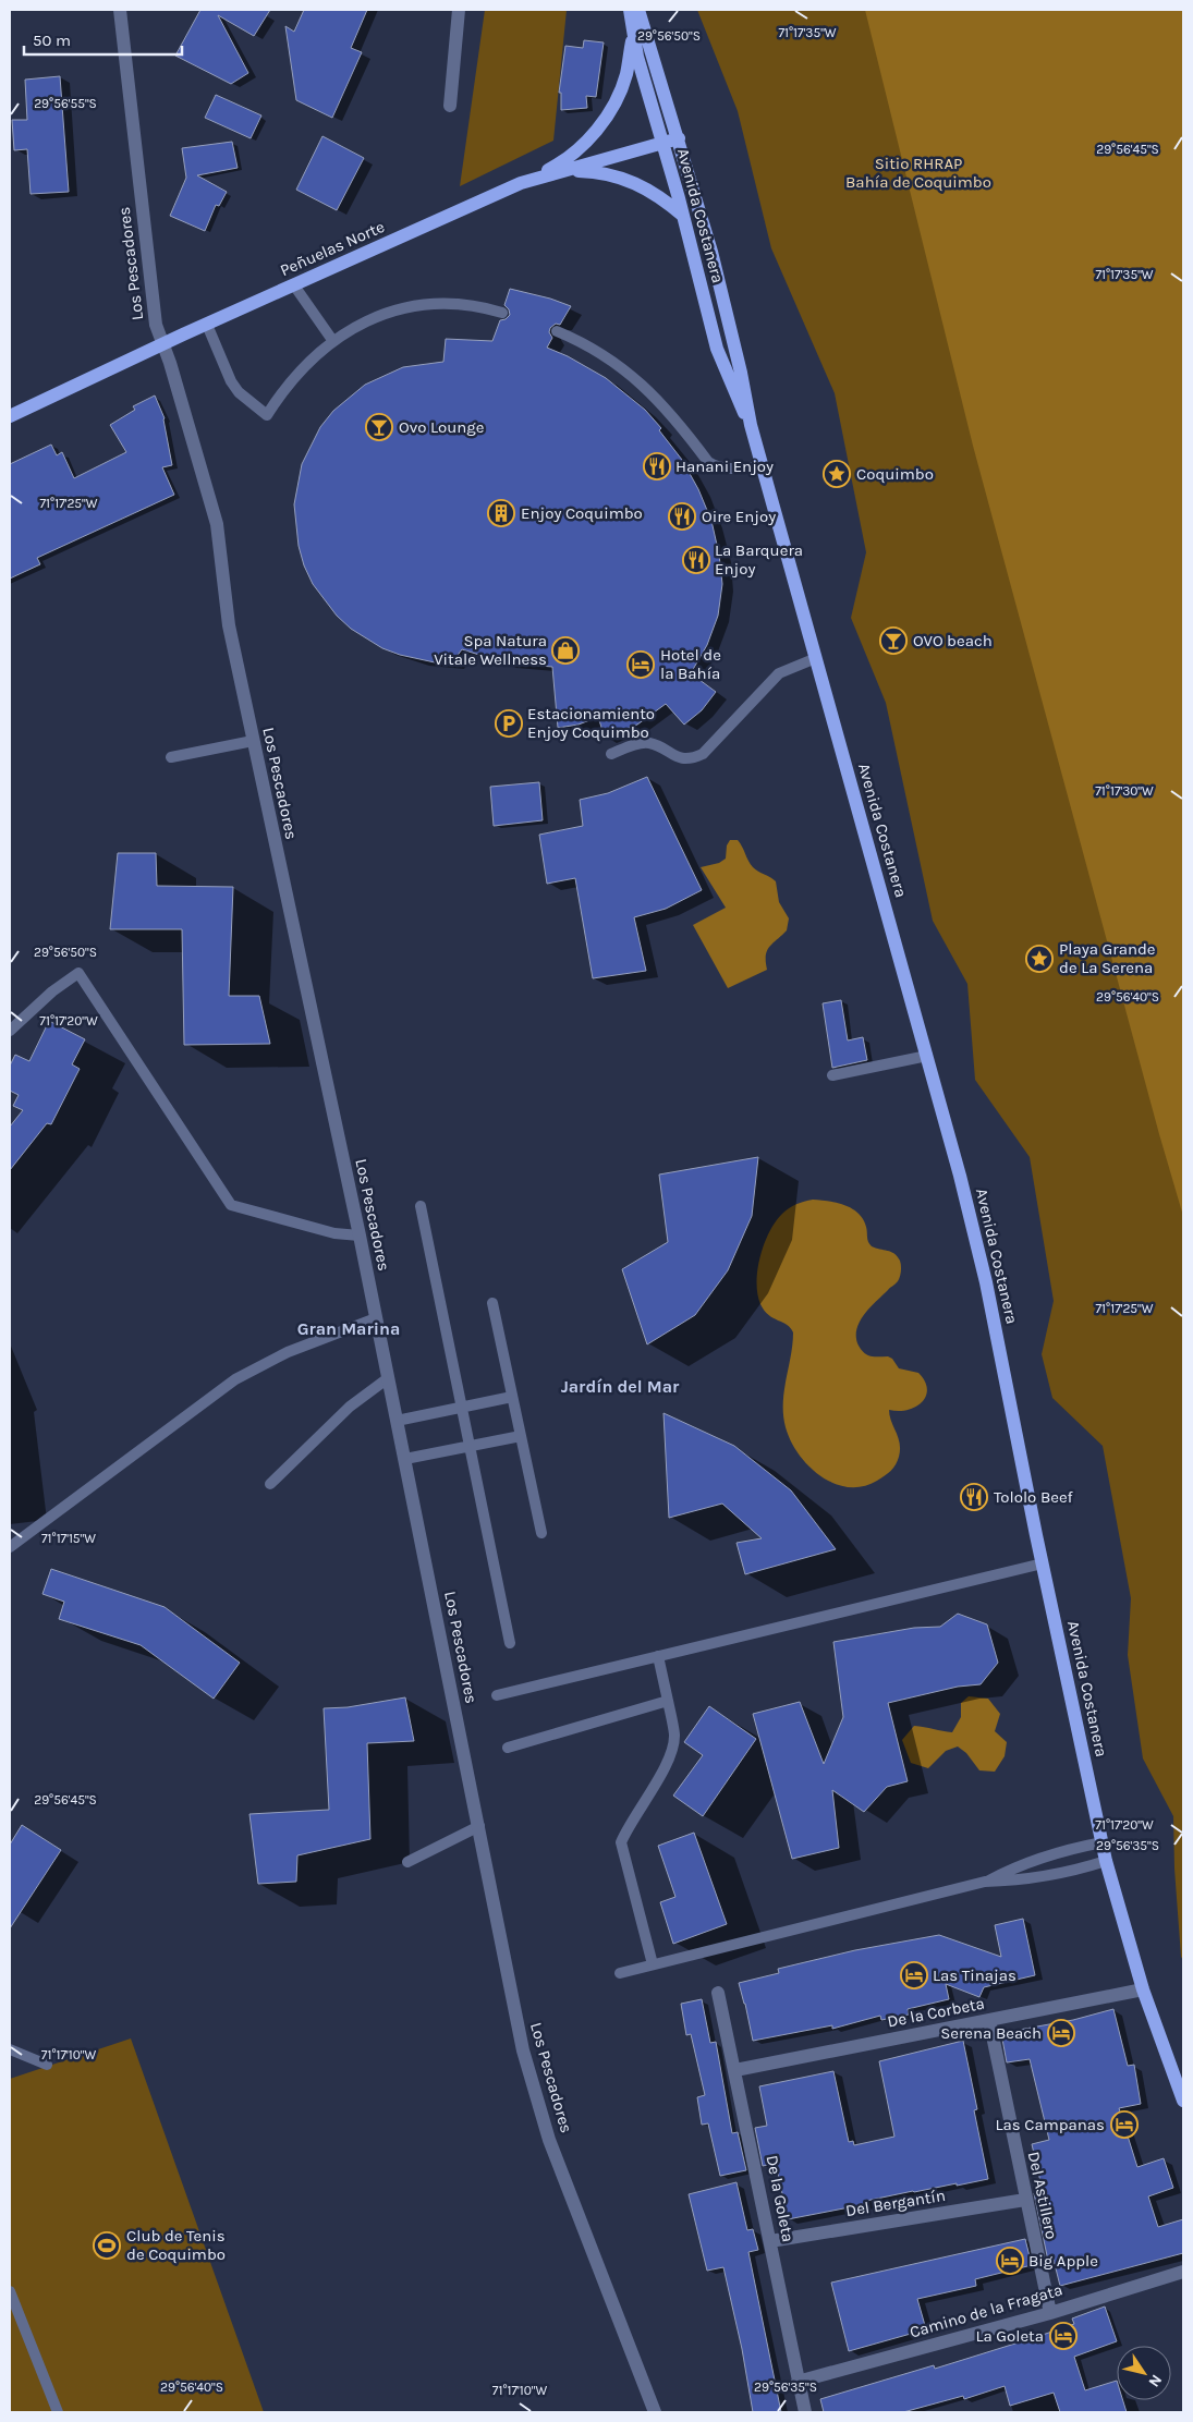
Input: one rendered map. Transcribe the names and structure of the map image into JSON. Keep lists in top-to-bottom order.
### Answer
{
  "streets": {
    "main road": ["Avenida Costanera", "Peñuelas Norte"],
    "street": [
      "Los Pescadores",
      "De la Corbeta",
      "Del Astillero",
      "De la Goleta",
      "Del Bergantín",
      "Camino de la Fragata"
    ]
  },
  "crossings": [
    ["Avenida Costanera", "Peñuelas Norte"],
    ["Avenida Costanera", "De la Corbeta"],
    ["Peñuelas Norte", "Los Pescadores"],
    ["De la Corbeta", "Del Astillero"],
    ["De la Corbeta", "De la Goleta"],
    ["Del Astillero", "Del Bergantín"],
    ["Del Astillero", "Camino de la Fragata"],
    ["De la Goleta", "Del Bergantín"],
    ["De la Goleta", "Camino de la Fragata"]
  ],
  "districts": ["Gran Marina", "Jardín del Mar"],
  "parks": ["Sitio RHRAP Bahía de Coquimbo"],
  "places": {
    "bar": ["Ovo Lounge", "OVO beach"],
    "restaurant": [
      "Hanani Enjoy",
      "Oire Enjoy",
      "La Barquera Enjoy",
      "Tololo Beef"
    ],
    "place": ["Coquimbo", "Playa Grande de La Serena"],
    "building": ["Enjoy Coquimbo"],
    "shop": ["Spa Natura Vitale Wellness"],
    "hotel": [
      "Hotel de la Bahía",
      "Las Tinajas",
      "Serena Beach",
      "Las Campanas",
      "Big Apple",
      "La Goleta"
    ],
    "parking": ["Estacionamiento Enjoy Coquimbo"],
    "sports": ["Club de Tenis de Coquimbo"]
  },
  "scale_bar": "50 m",
  "north": "bottom right",
  "coordinates": [
    "71°17'35\"W",
    "29°56'50\"S",
    "29°56'55\"S",
    "29°56'45\"S",
    "71°17'25\"W",
    "71°17'30\"W",
    "29°56'40\"S",
    "71°17'20\"W",
    "71°17'15\"W",
    "29°56'35\"S",
    "71°17'10\"W"
  ]
}
